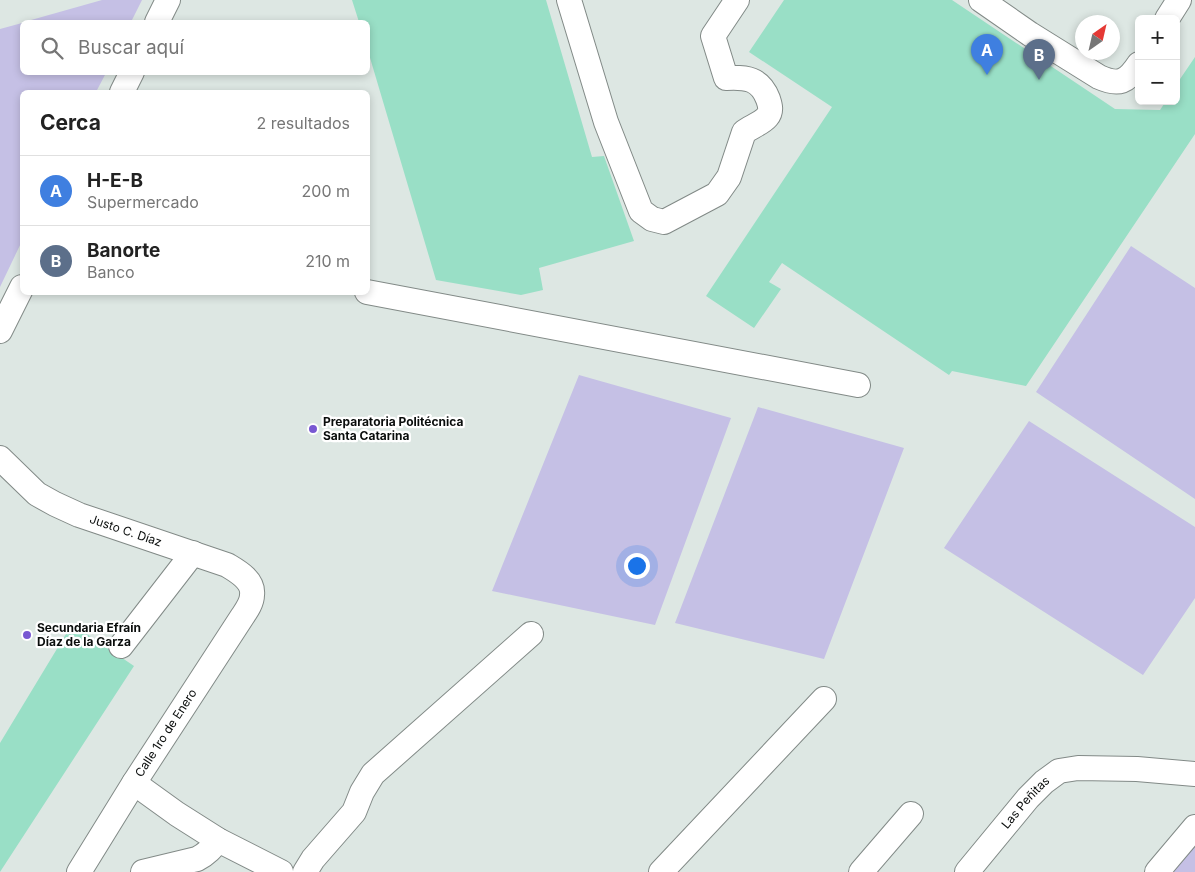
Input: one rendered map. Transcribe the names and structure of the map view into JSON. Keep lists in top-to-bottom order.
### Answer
{
  "streets": {
    "street": ["Justo C. Díaz", "Calle 1ro de Enero", "Las Peñitas"]
  },
  "crossings": [
    ["Justo C. Díaz", "Calle 1ro de Enero"]
  ],
  "places": ["Preparatoria Politécnica Santa Catarina", "Secundaria Efraín Díaz de la Garza"],
  "north": "top right",
  "page": {
    "map_buttons": ["+", "−"],
    "search": "Buscar aquí",
    "pins": ["A", "B"],
    "heading": ["Cerca", "2 resultados"],
    "list": [
      {
        "mark": "A",
        "name": "H-E-B",
        "note": "Supermercado",
        "value": "200 m"
      },
      {
        "mark": "B",
        "name": "Banorte",
        "note": "Banco",
        "value": "210 m"
      }
    ]
  }
}
